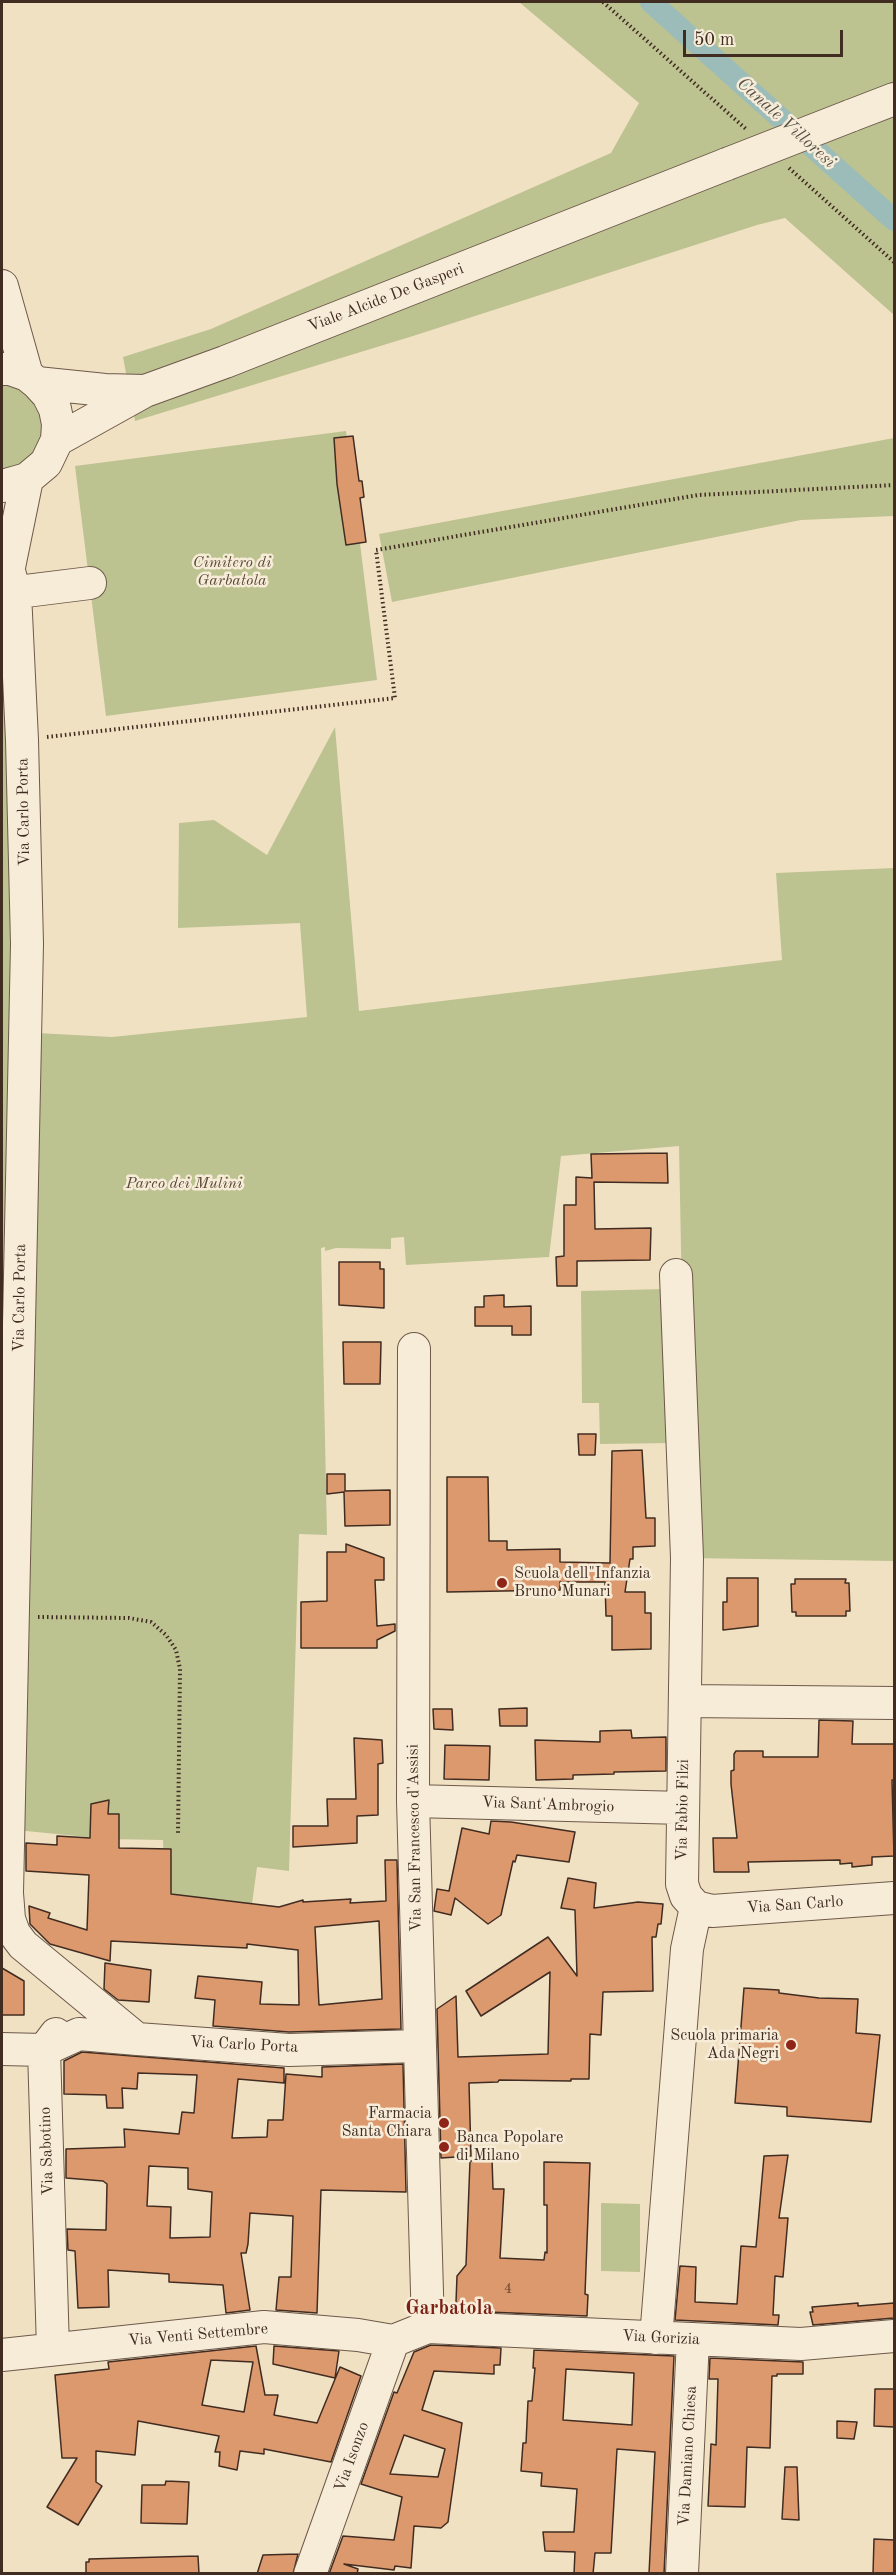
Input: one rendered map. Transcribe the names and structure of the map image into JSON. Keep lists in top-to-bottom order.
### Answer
{
  "streets": {
    "street": [
      "Viale Alcide De Gasperi",
      "Via Carlo Porta",
      "Via Sant'Ambrogio",
      "Via Fabio Filzi",
      "Via San Francesco d'Assisi",
      "Via San Carlo",
      "Via Sabotino",
      "Via Venti Settembre",
      "Via Gorizia",
      "Via Damiano Chiesa",
      "Via Isonzo"
    ]
  },
  "crossings": [
    ["Via Carlo Porta", "Via San Francesco d'Assisi"],
    ["Via Sant'Ambrogio", "Via Fabio Filzi"],
    ["Via Sant'Ambrogio", "Via San Francesco d'Assisi"],
    ["Via Fabio Filzi", "Via San Carlo"],
    ["Via San Francesco d'Assisi", "Via Gorizia"],
    ["Via Sabotino", "Via Venti Settembre"],
    ["Via Venti Settembre", "Via Isonzo"],
    ["Via Gorizia", "Via Damiano Chiesa"]
  ],
  "districts": ["Garbatola"],
  "water": ["Canale Villoresi"],
  "parks": ["Cimitero di Garbatola", "Parco dei Mulini"],
  "places": [
    "Scuola dell\"Infanzia Bruno Munari",
    "Scuola primaria Ada Negri",
    "Farmacia Santa Chiara",
    "Banca Popolare di Milano"
  ],
  "house_numbers": ["4"],
  "scale_bar": "50 m"
}
